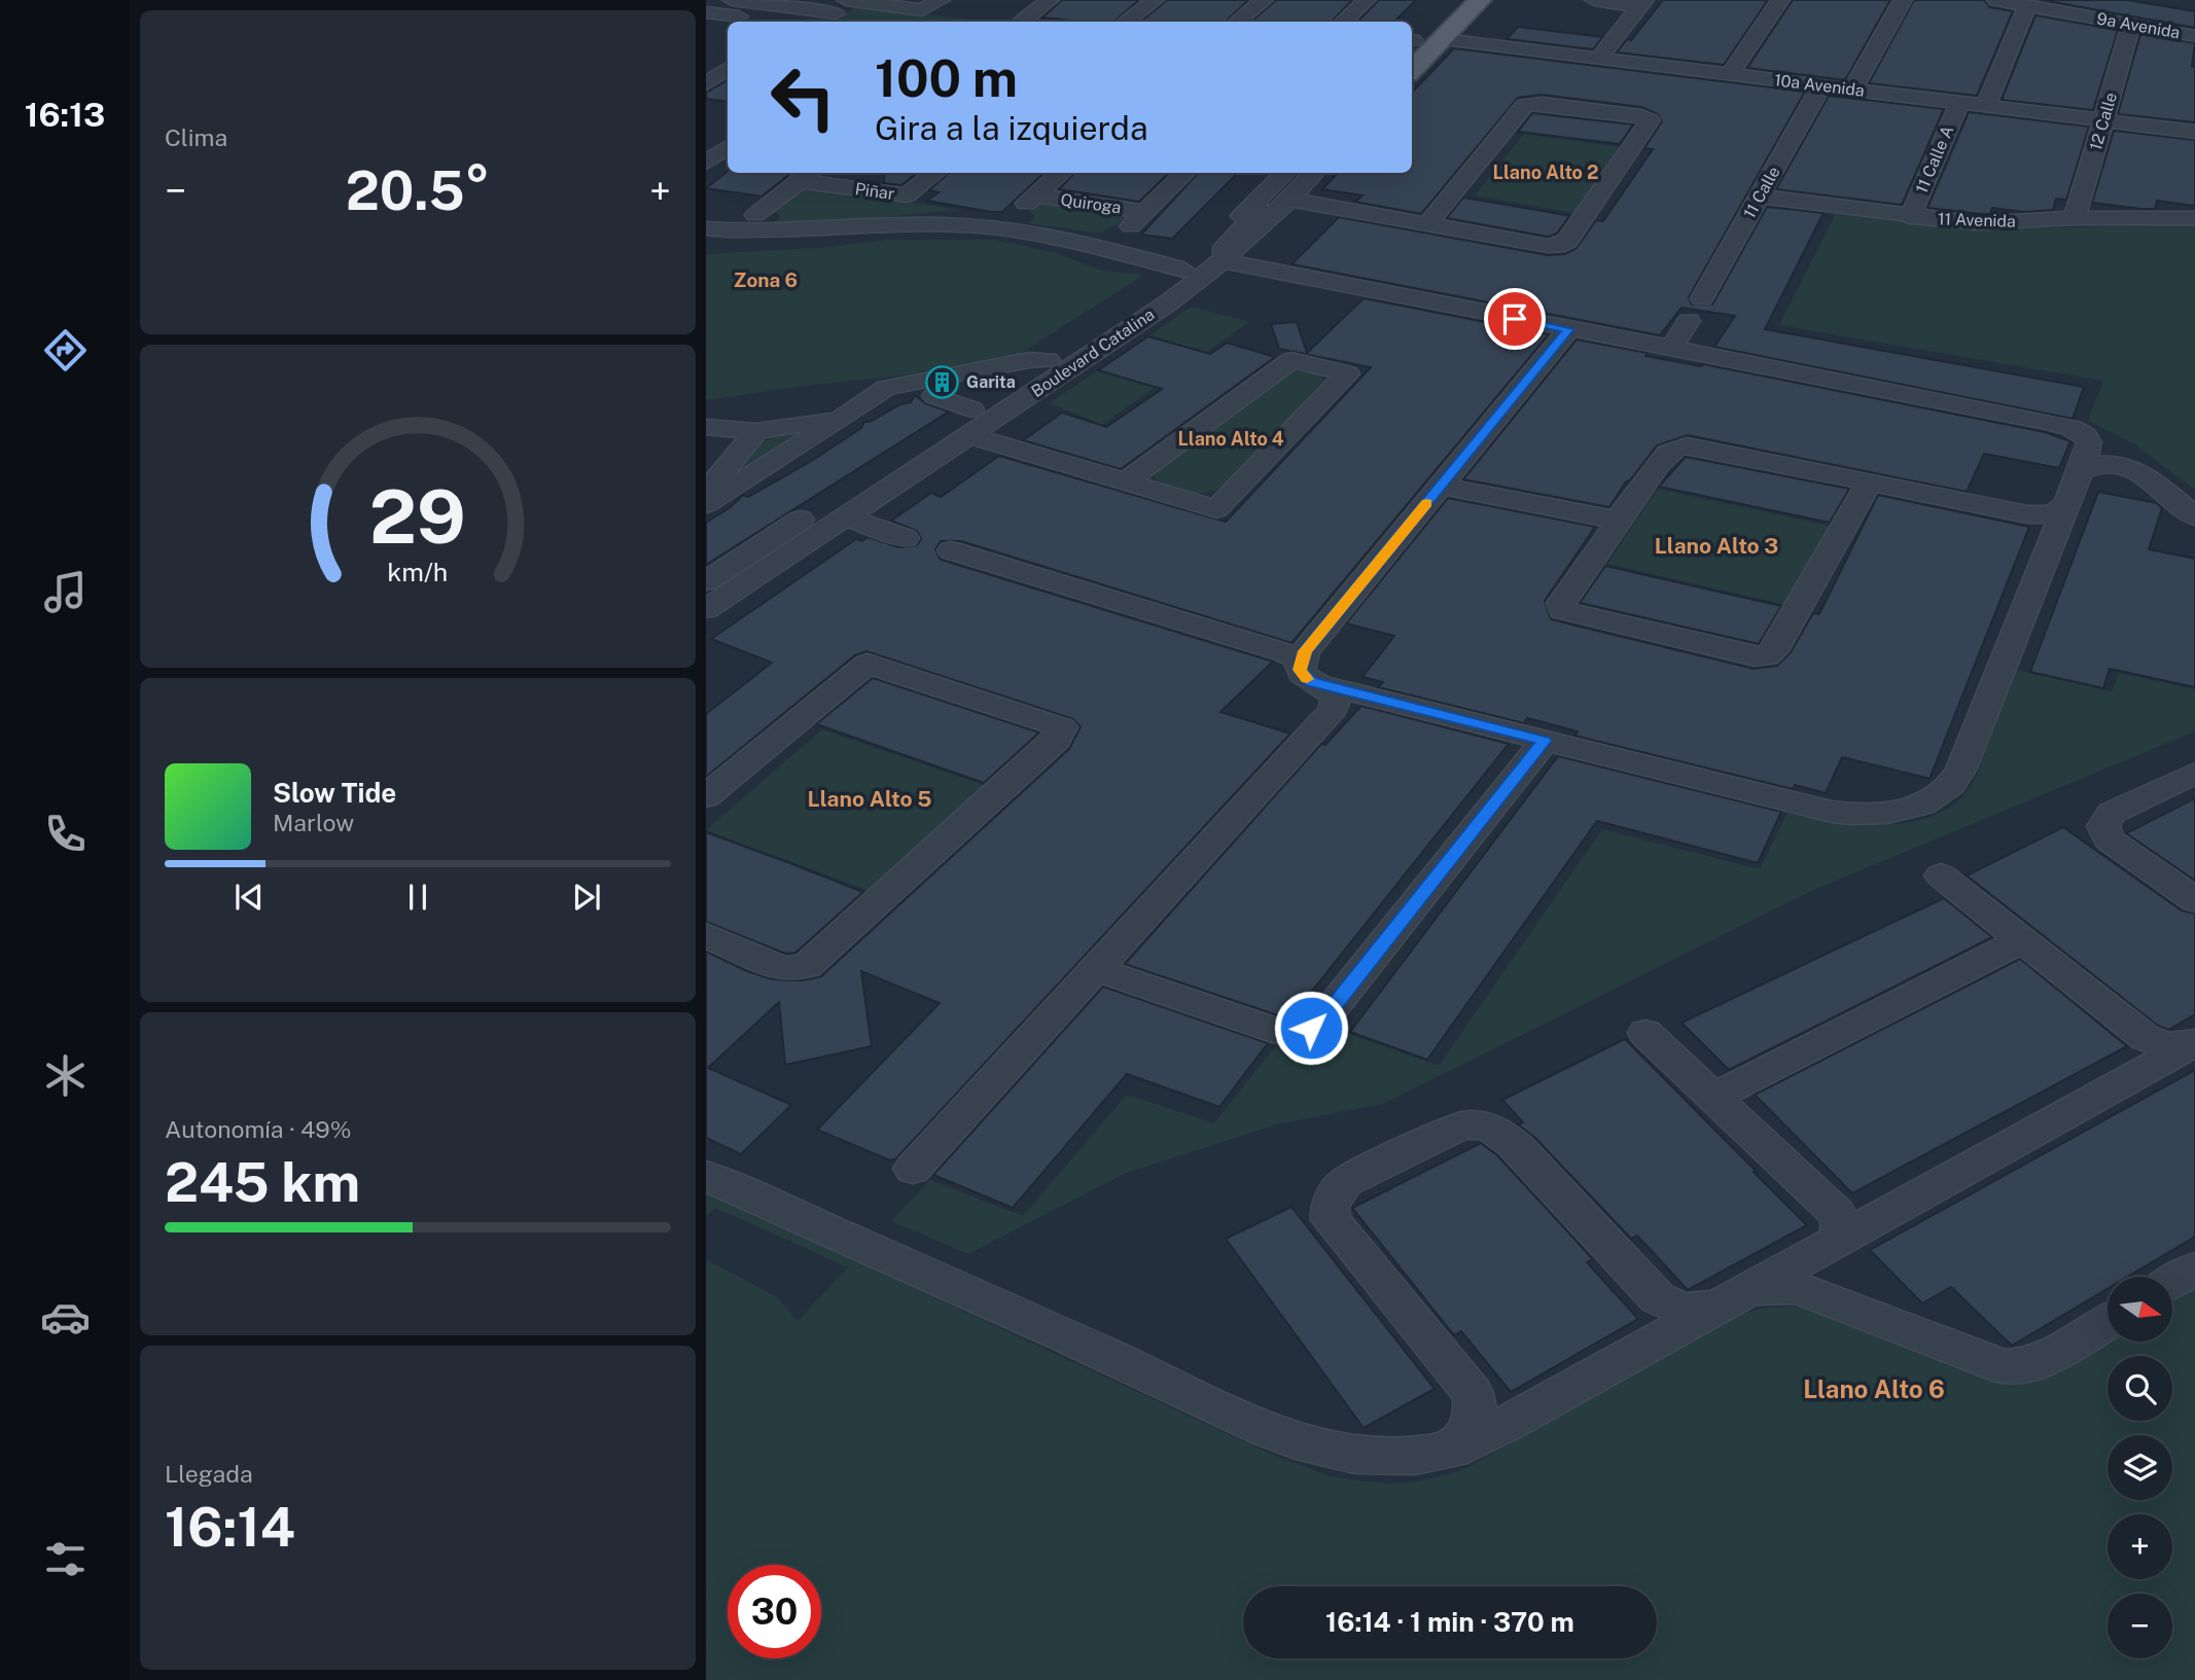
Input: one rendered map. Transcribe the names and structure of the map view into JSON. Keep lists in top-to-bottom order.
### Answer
{
  "streets": {
    "street": [
      "9a Avenida",
      "10a Avenida",
      "12 Calle",
      "11 Calle A",
      "Piñar",
      "11 Calle",
      "Quiroga",
      "11 Avenida",
      "Boulevard Catalina"
    ]
  },
  "crossings": [
    ["9a Avenida", "12 Calle"],
    ["10a Avenida", "12 Calle"],
    ["10a Avenida", "11 Calle A"],
    ["10a Avenida", "11 Calle"],
    ["12 Calle", "11 Avenida"],
    ["11 Calle A", "11 Avenida"],
    ["11 Calle", "11 Avenida"]
  ],
  "districts": [
    "Llano Alto 2",
    "Zona 6",
    "Llano Alto 4",
    "Llano Alto 3",
    "Llano Alto 5",
    "Llano Alto 6"
  ],
  "places": {
    "building": ["Garita"]
  },
  "north": "right",
  "page": {
    "tabs": "16:13",
    "tile": [
      "Clima",
      ["Autonomía · 49%", "245 km"],
      ["Llegada", "16:14"]
    ],
    "turn": ["100 m", "Gira a la izquierda"],
    "heat": ["−", "20.5°", "+"],
    "song": ["Slow Tide", "Marlow"],
    "map_buttons": ["+", "−"],
    "limit": "30",
    "trip": "16:14 · 1 min · 370 m",
    "gauge": ["29", "km/h"]
  }
}
